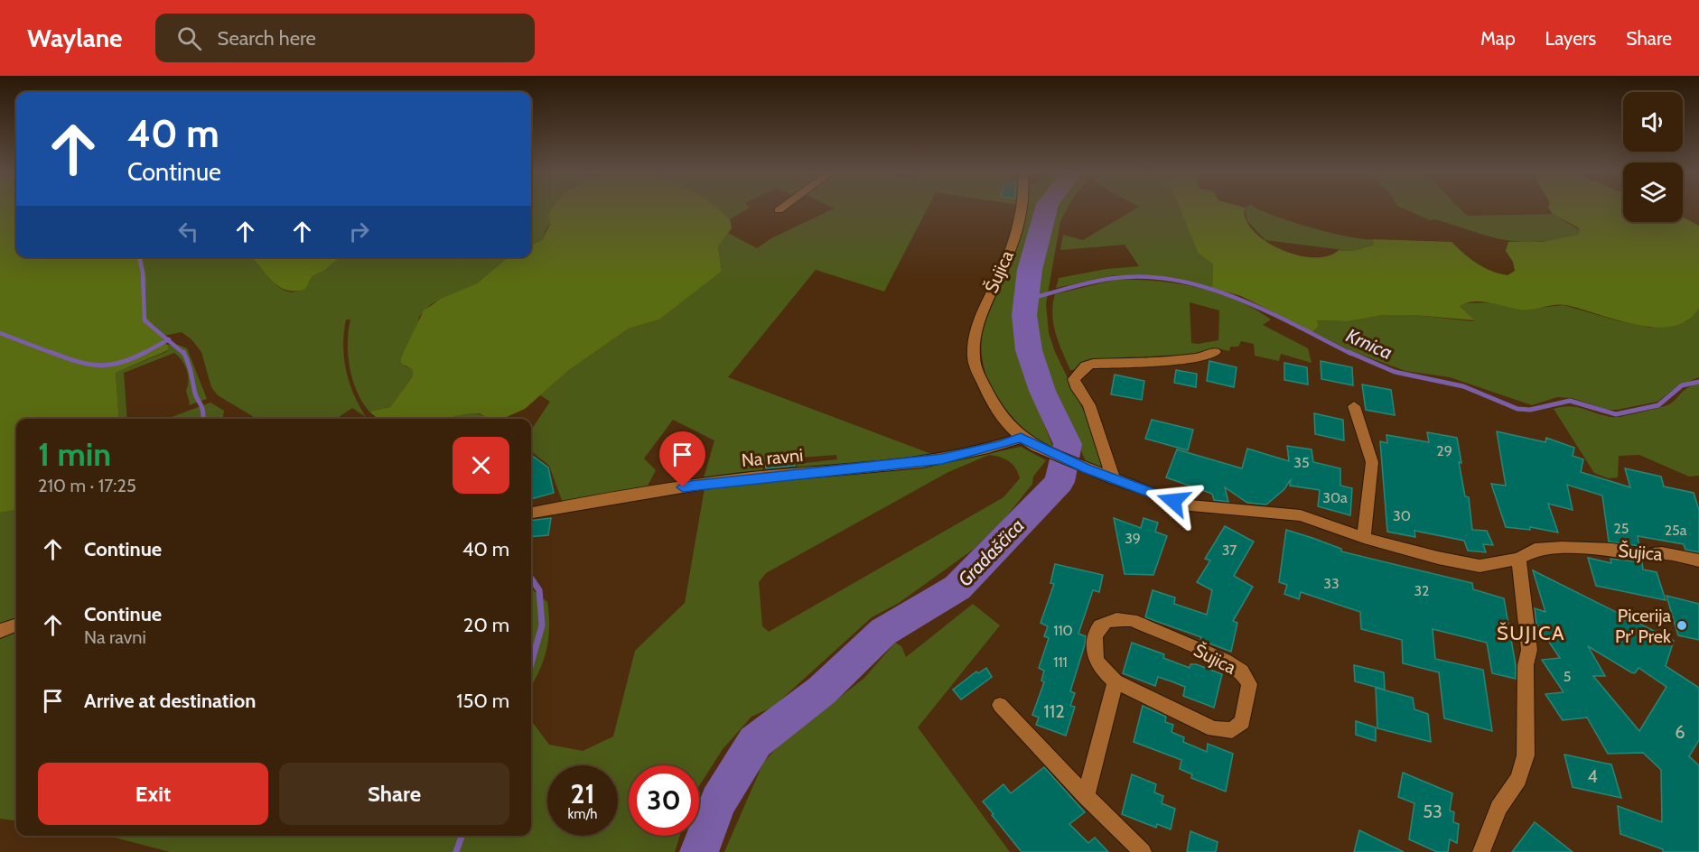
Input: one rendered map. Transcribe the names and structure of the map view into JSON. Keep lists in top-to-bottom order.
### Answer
{
  "streets": {
    "street": ["Šujica", "Na ravni"]
  },
  "crossings": [
    ["Šujica", "Na ravni"]
  ],
  "districts": ["ŠUJICA"],
  "water": ["Krnica", "Gradaščica"],
  "places": ["Picerija Pr' Prek"],
  "house_numbers": [
    "29",
    "35",
    "30a",
    "30",
    "25",
    "25a",
    "39",
    "37",
    "33",
    "32",
    "110",
    "111",
    "5",
    "112",
    "6",
    "4",
    "53"
  ],
  "page": {
    "header": "Waylane",
    "search": "Search here",
    "nav": ["Map", "Layers", "Share"],
    "turn": ["40 m", "Continue"],
    "heading": ["1 min", "210 m · 17:25"],
    "list": [
      {
        "name": "Continue",
        "value": "40 m"
      },
      {
        "name": "Continue",
        "note": "Na ravni",
        "value": "20 m"
      },
      {
        "name": "Arrive at destination",
        "value": "150 m"
      }
    ],
    "buttons": ["Exit", "Share"],
    "speed": "21 km/h",
    "limit": "30"
  }
}
